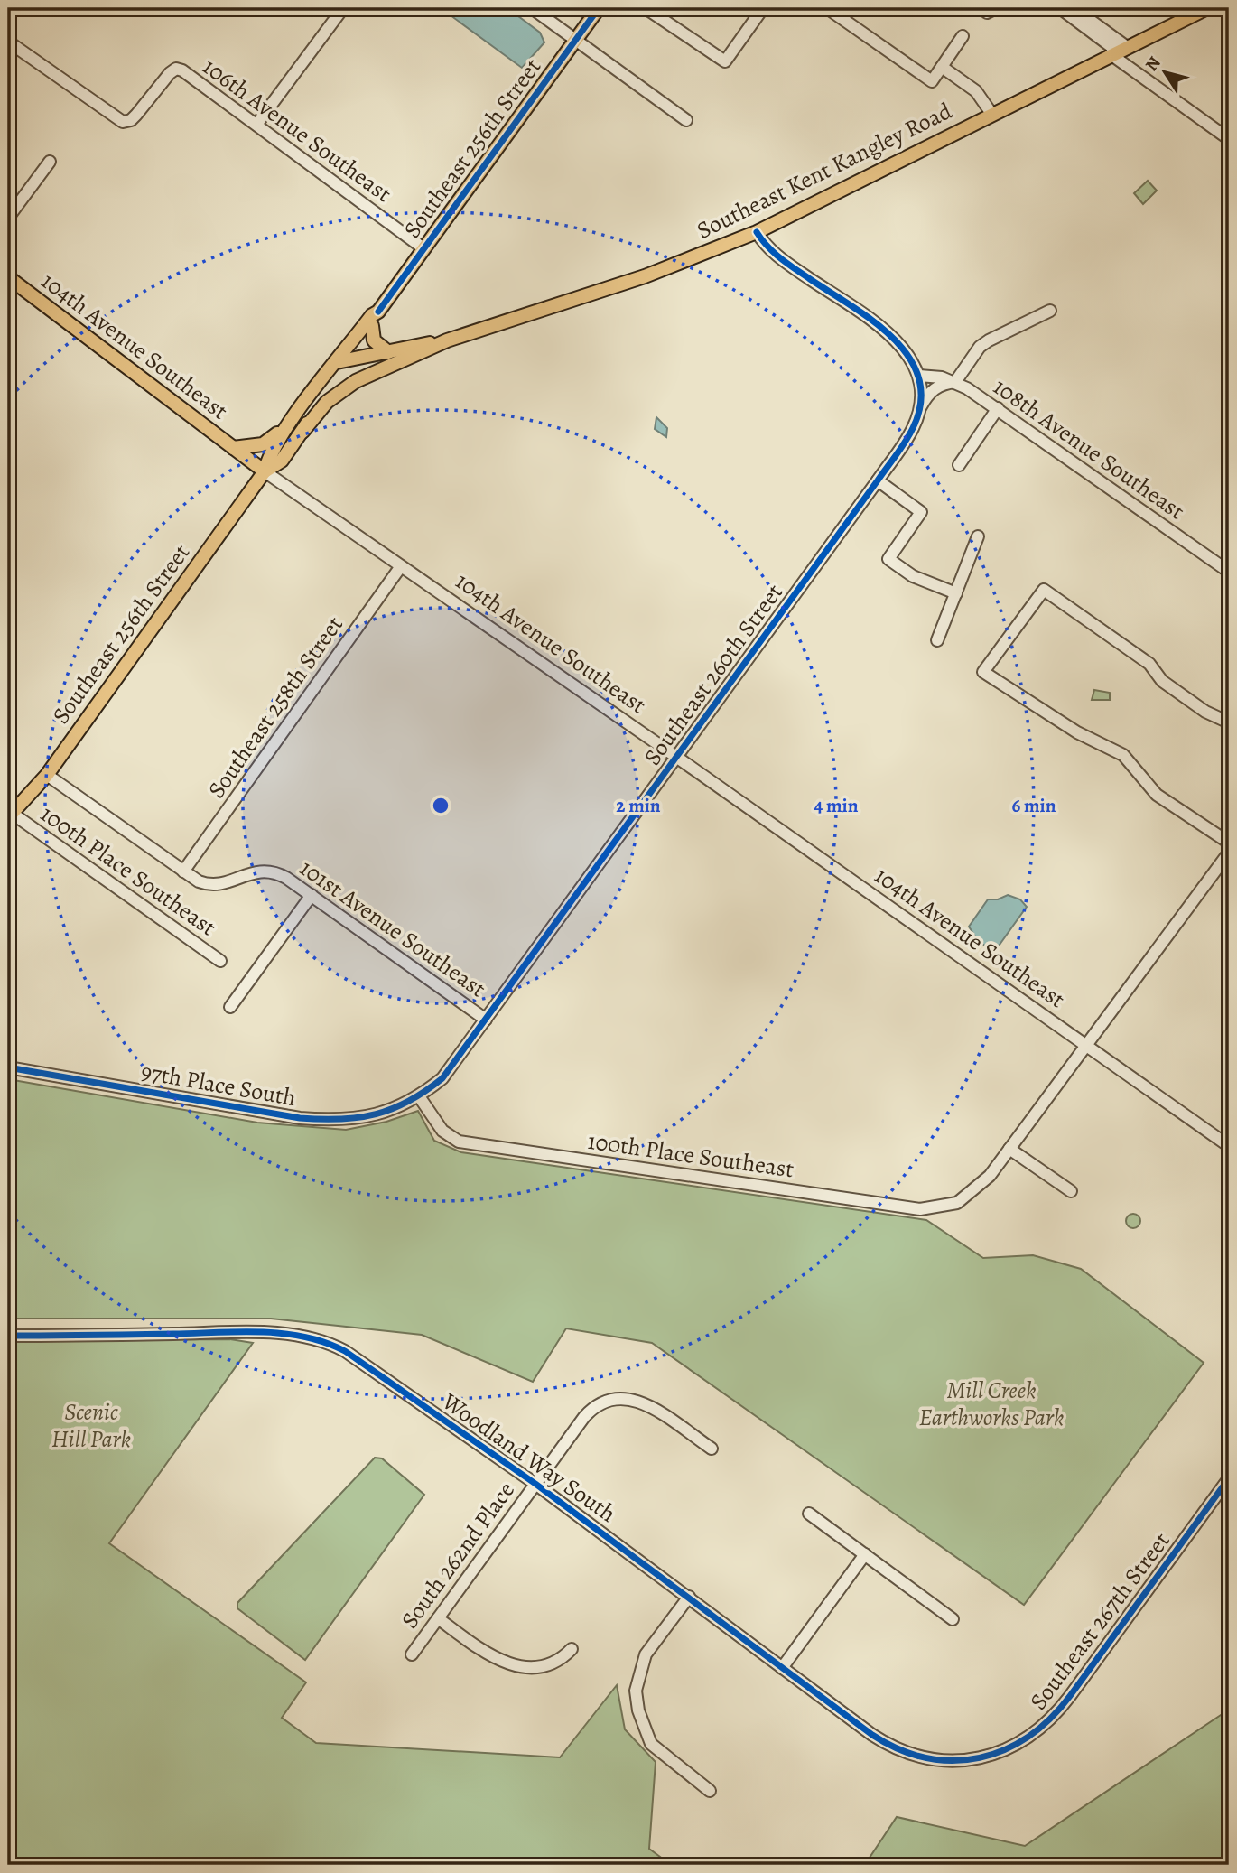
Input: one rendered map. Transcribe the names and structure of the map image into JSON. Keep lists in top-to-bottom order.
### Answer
{
  "streets": {
    "main road": ["Southeast 256th Street", "Southeast Kent Kangley Road", "104th Avenue Southeast"],
    "street": [
      "106th Avenue Southeast",
      "108th Avenue Southeast",
      "Southeast 260th Street",
      "Southeast 258th Street",
      "100th Place Southeast",
      "101st Avenue Southeast",
      "97th Place South",
      "Woodland Way South",
      "South 262nd Place",
      "Southeast 267th Street"
    ]
  },
  "crossings": [
    ["106th Avenue Southeast", "Southeast 256th Street"],
    ["Southeast 256th Street", "Southeast Kent Kangley Road"],
    ["Southeast 256th Street", "104th Avenue Southeast"],
    ["Southeast 256th Street", "100th Place Southeast"],
    ["Southeast 256th Street", "101st Avenue Southeast"],
    ["104th Avenue Southeast", "Southeast 260th Street"],
    ["104th Avenue Southeast", "Southeast 258th Street"],
    ["108th Avenue Southeast", "Southeast 260th Street"],
    ["Southeast 260th Street", "100th Place Southeast"],
    ["Southeast 260th Street", "101st Avenue Southeast"],
    ["Southeast 260th Street", "97th Place South"],
    ["Southeast 258th Street", "101st Avenue Southeast"],
    ["100th Place Southeast", "97th Place South"],
    ["Woodland Way South", "South 262nd Place"],
    ["Woodland Way South", "Southeast 267th Street"]
  ],
  "parks": ["Mill Creek Earthworks Park", "Scenic Hill Park"],
  "north": "top left",
  "rings": ["2 min", "4 min", "6 min"]
}
